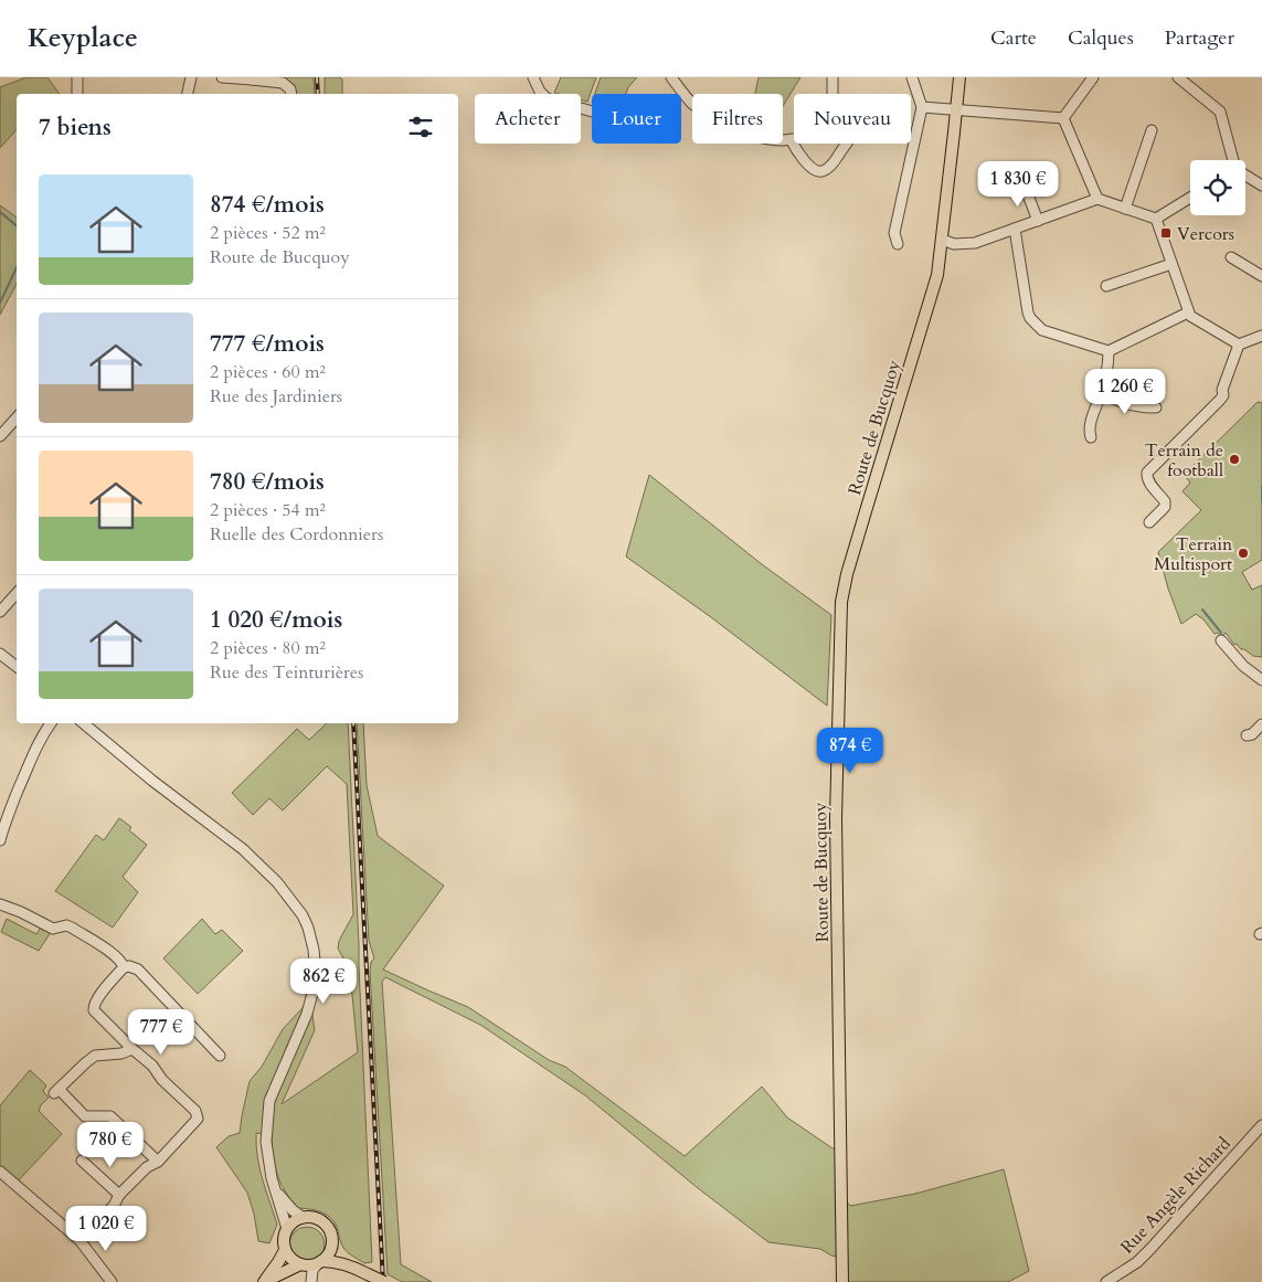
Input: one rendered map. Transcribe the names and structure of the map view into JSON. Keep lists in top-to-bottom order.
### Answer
{
  "streets": {
    "main road": ["Route de Bucquoy"],
    "street": ["Rue Angèle Richard"]
  },
  "places": {
    "transit": ["Vercors"],
    "other": ["Terrain de football", "Terrain Multisport"]
  },
  "page": {
    "header": "Keyplace",
    "nav": ["Carte", "Calques", "Partager"],
    "chip": [
      "Acheter",
      "Louer",
      "Filtres",
      "Nouveau"
    ],
    "heading": "7 biens",
    "list": [
      {
        "name": "874 €/mois",
        "note": "2 pièces · 52 m² · Route de Bucquoy"
      },
      {
        "name": "777 €/mois",
        "note": "2 pièces · 60 m² · Rue des Jardiniers"
      },
      {
        "name": "780 €/mois",
        "note": "2 pièces · 54 m² · Ruelle des Cordonniers"
      },
      {
        "name": "1 020 €/mois",
        "note": "2 pièces · 80 m² · Rue des Teinturières"
      }
    ],
    "price": [
      "1 830 €",
      "1 260 €",
      "874 €",
      "862 €",
      "777 €",
      "780 €",
      "1 020 €"
    ]
  }
}
